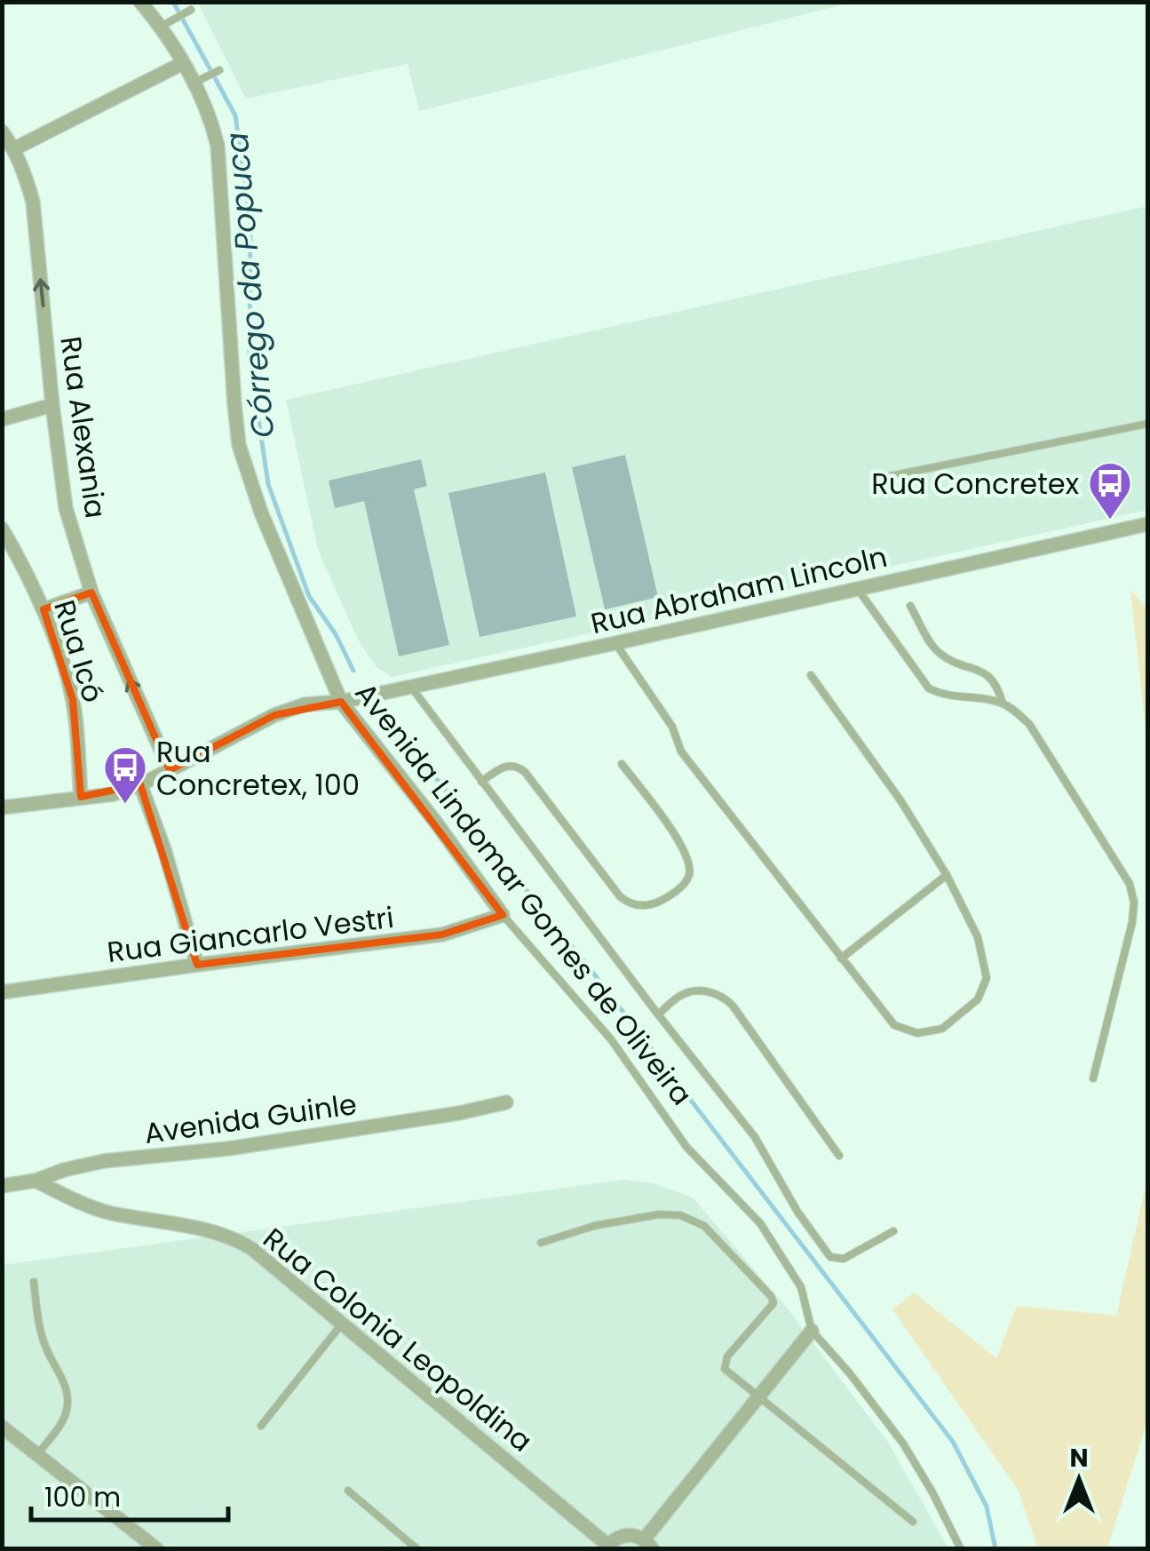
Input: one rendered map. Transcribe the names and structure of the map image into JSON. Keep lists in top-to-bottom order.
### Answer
{
  "streets": {
    "street": [
      "Rua Alexania",
      "Rua Abraham Lincoln",
      "Rua Icó",
      "Avenida Lindomar Gomes de Oliveira",
      "Rua Giancarlo Vestri",
      "Avenida Guinle",
      "Rua Colonia Leopoldina"
    ]
  },
  "crossings": [
    ["Rua Abraham Lincoln", "Avenida Lindomar Gomes de Oliveira"],
    ["Avenida Lindomar Gomes de Oliveira", "Rua Giancarlo Vestri"],
    ["Avenida Guinle", "Rua Colonia Leopoldina"]
  ],
  "one_way": ["Rua Alexania"],
  "water": ["Córrego da Popuca"],
  "places": {
    "bus stop": ["Rua Concretex", "Rua Concretex, 100"]
  },
  "scale_bar": "100 m",
  "north": "top"
}
